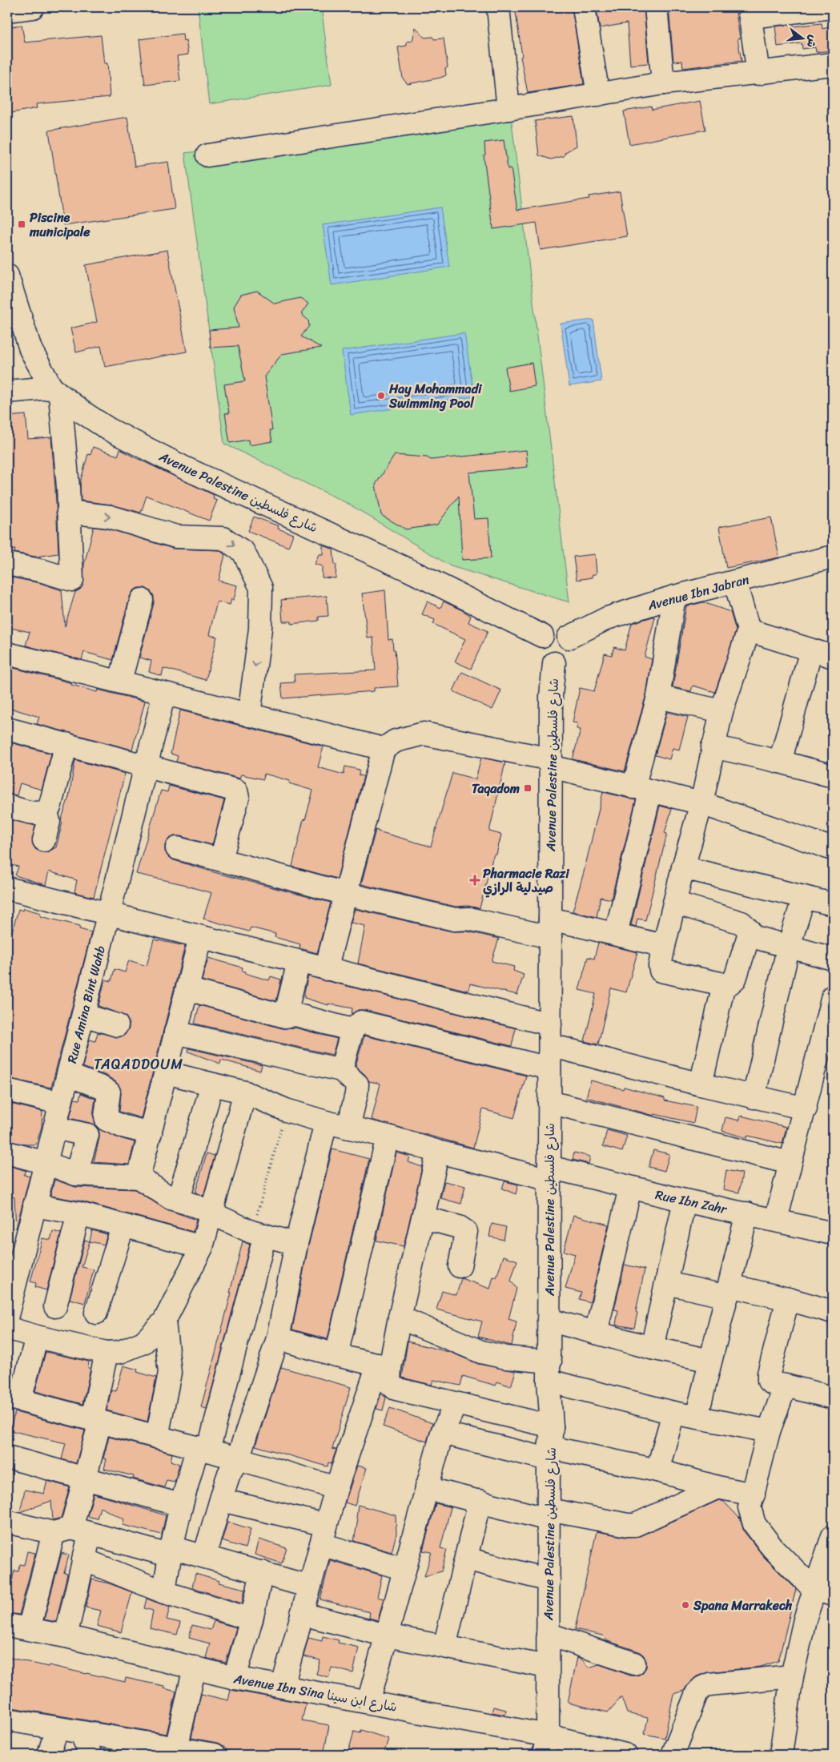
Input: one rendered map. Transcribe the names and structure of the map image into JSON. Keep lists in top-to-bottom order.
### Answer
{
  "streets": {
    "street": [
      "Avenue Palestine شارع فلسطين",
      "Avenue Ibn Jabran",
      "Rue Amina Bint Wahb",
      "Rue Ibn Zahr",
      "Avenue Ibn Sina شارع ابن سينا"
    ]
  },
  "crossings": [
    ["Avenue Palestine شارع فلسطين", "Avenue Ibn Jabran"],
    ["Avenue Palestine شارع فلسطين", "Rue Ibn Zahr"],
    ["Avenue Palestine شارع فلسطين", "Avenue Ibn Sina شارع ابن سينا"]
  ],
  "districts": ["TAQADDOUM"],
  "places": {
    "transit": ["Piscine municipale", "Taqadom"],
    "other": ["Hay Mohammadi Swimming Pool", "Spana Marrakech"],
    "health": ["Pharmacie Razi صيدلية الرازي"]
  },
  "north": "right"
}
